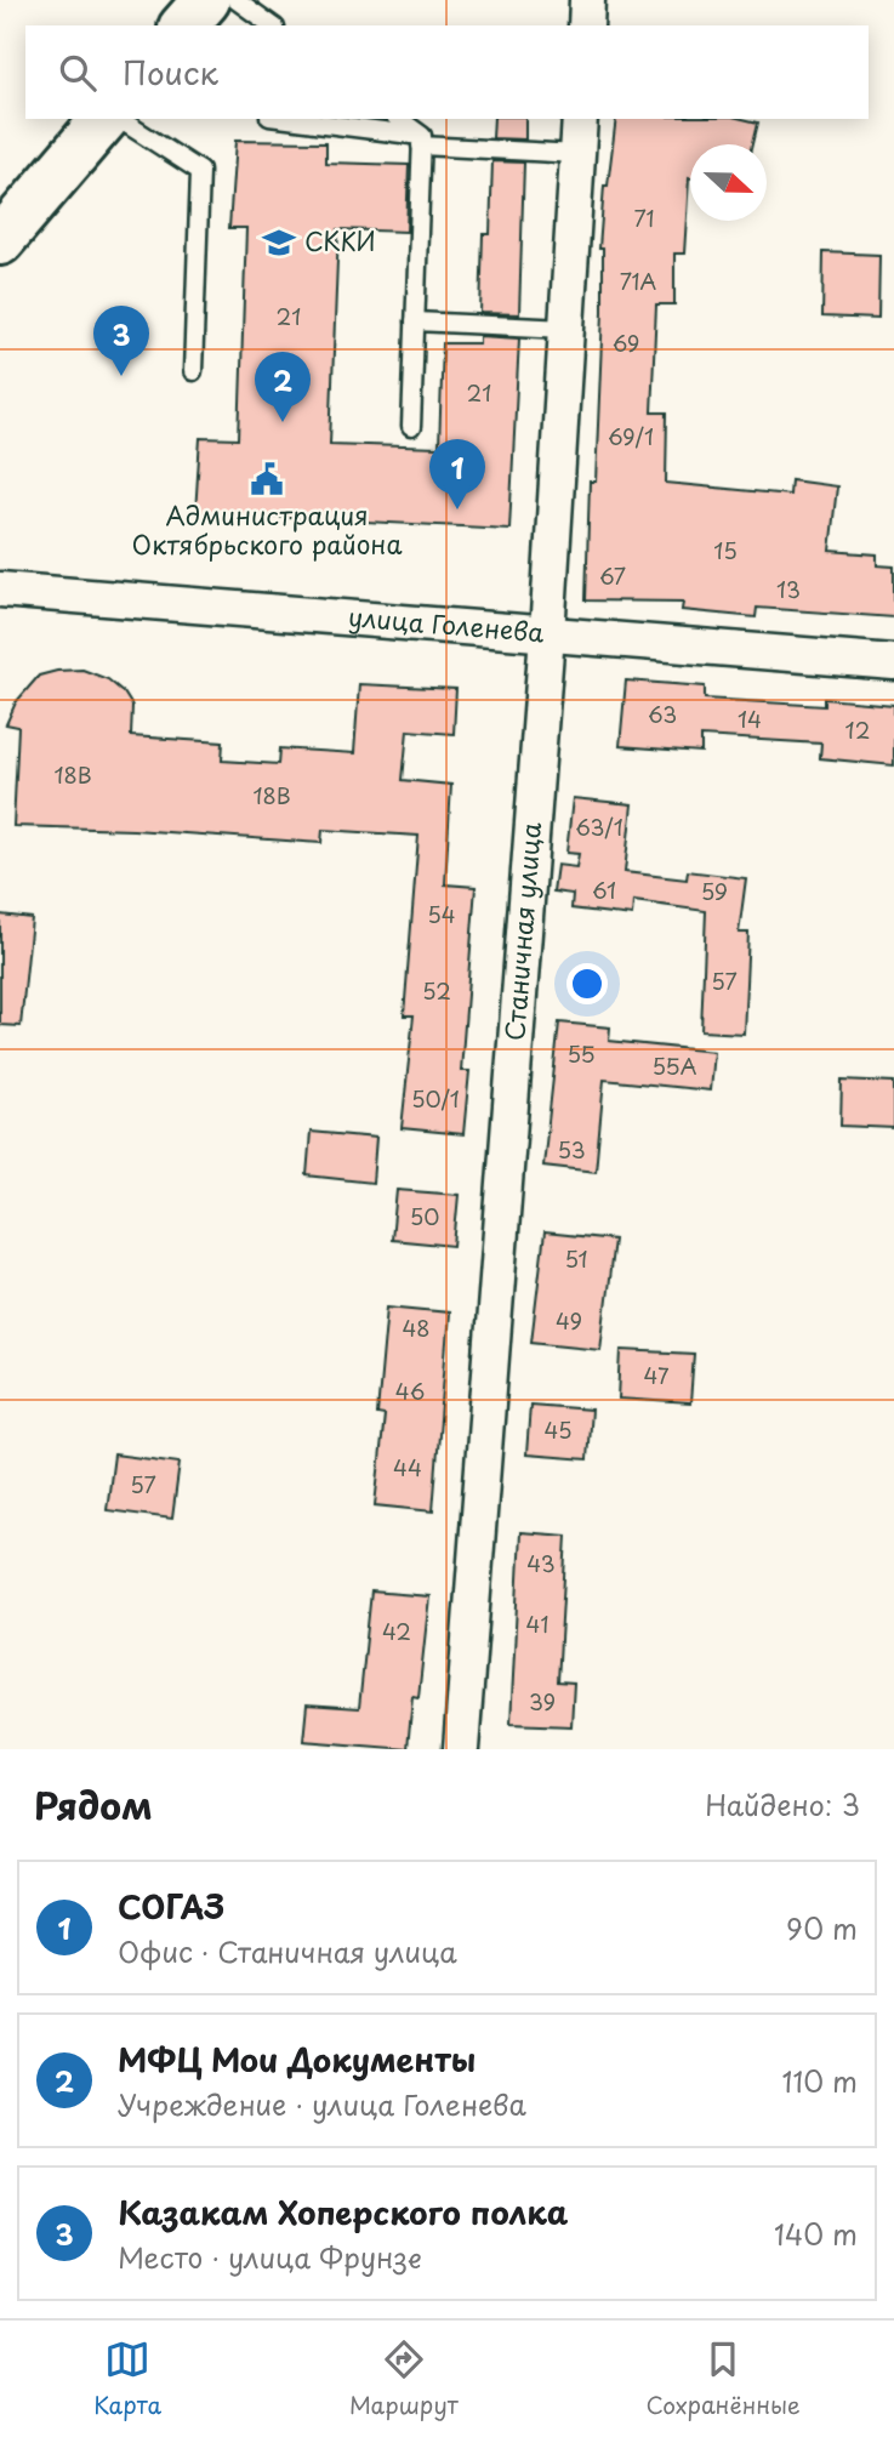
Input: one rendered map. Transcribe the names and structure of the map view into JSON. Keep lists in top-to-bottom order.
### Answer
{
  "streets": {
    "street": ["улица Голенева", "Станичная улица"]
  },
  "crossings": [
    ["улица Голенева", "Станичная улица"]
  ],
  "places": {
    "school or university": ["СККИ"],
    "public building": ["Администрация Октябрьского района"]
  },
  "house_numbers": [
    "71",
    "71А",
    "21",
    "69",
    "21",
    "69/1",
    "15",
    "67",
    "13",
    "63",
    "14",
    "12",
    "18В",
    "18В",
    "63/1",
    "61",
    "59",
    "54",
    "57",
    "52",
    "55",
    "55А",
    "50/1",
    "53",
    "50",
    "51",
    "49",
    "48",
    "47",
    "46",
    "45",
    "44",
    "57",
    "43",
    "41",
    "42",
    "39"
  ],
  "north": "right",
  "page": {
    "search": "Поиск",
    "pins": ["3", "2", "1"],
    "heading": ["Рядом", "Найдено: 3"],
    "list": [
      {
        "mark": "1",
        "name": "СОГАЗ",
        "note": "Офис · Станичная улица",
        "value": "90 m"
      },
      {
        "mark": "2",
        "name": "МФЦ Мои Документы",
        "note": "Учреждение · улица Голенева",
        "value": "110 m"
      },
      {
        "mark": "3",
        "name": "Казакам Хоперского полка",
        "note": "Место · улица Фрунзе",
        "value": "140 m"
      }
    ],
    "nav": ["Карта", "Маршрут", "Сохранённые"]
  }
}
